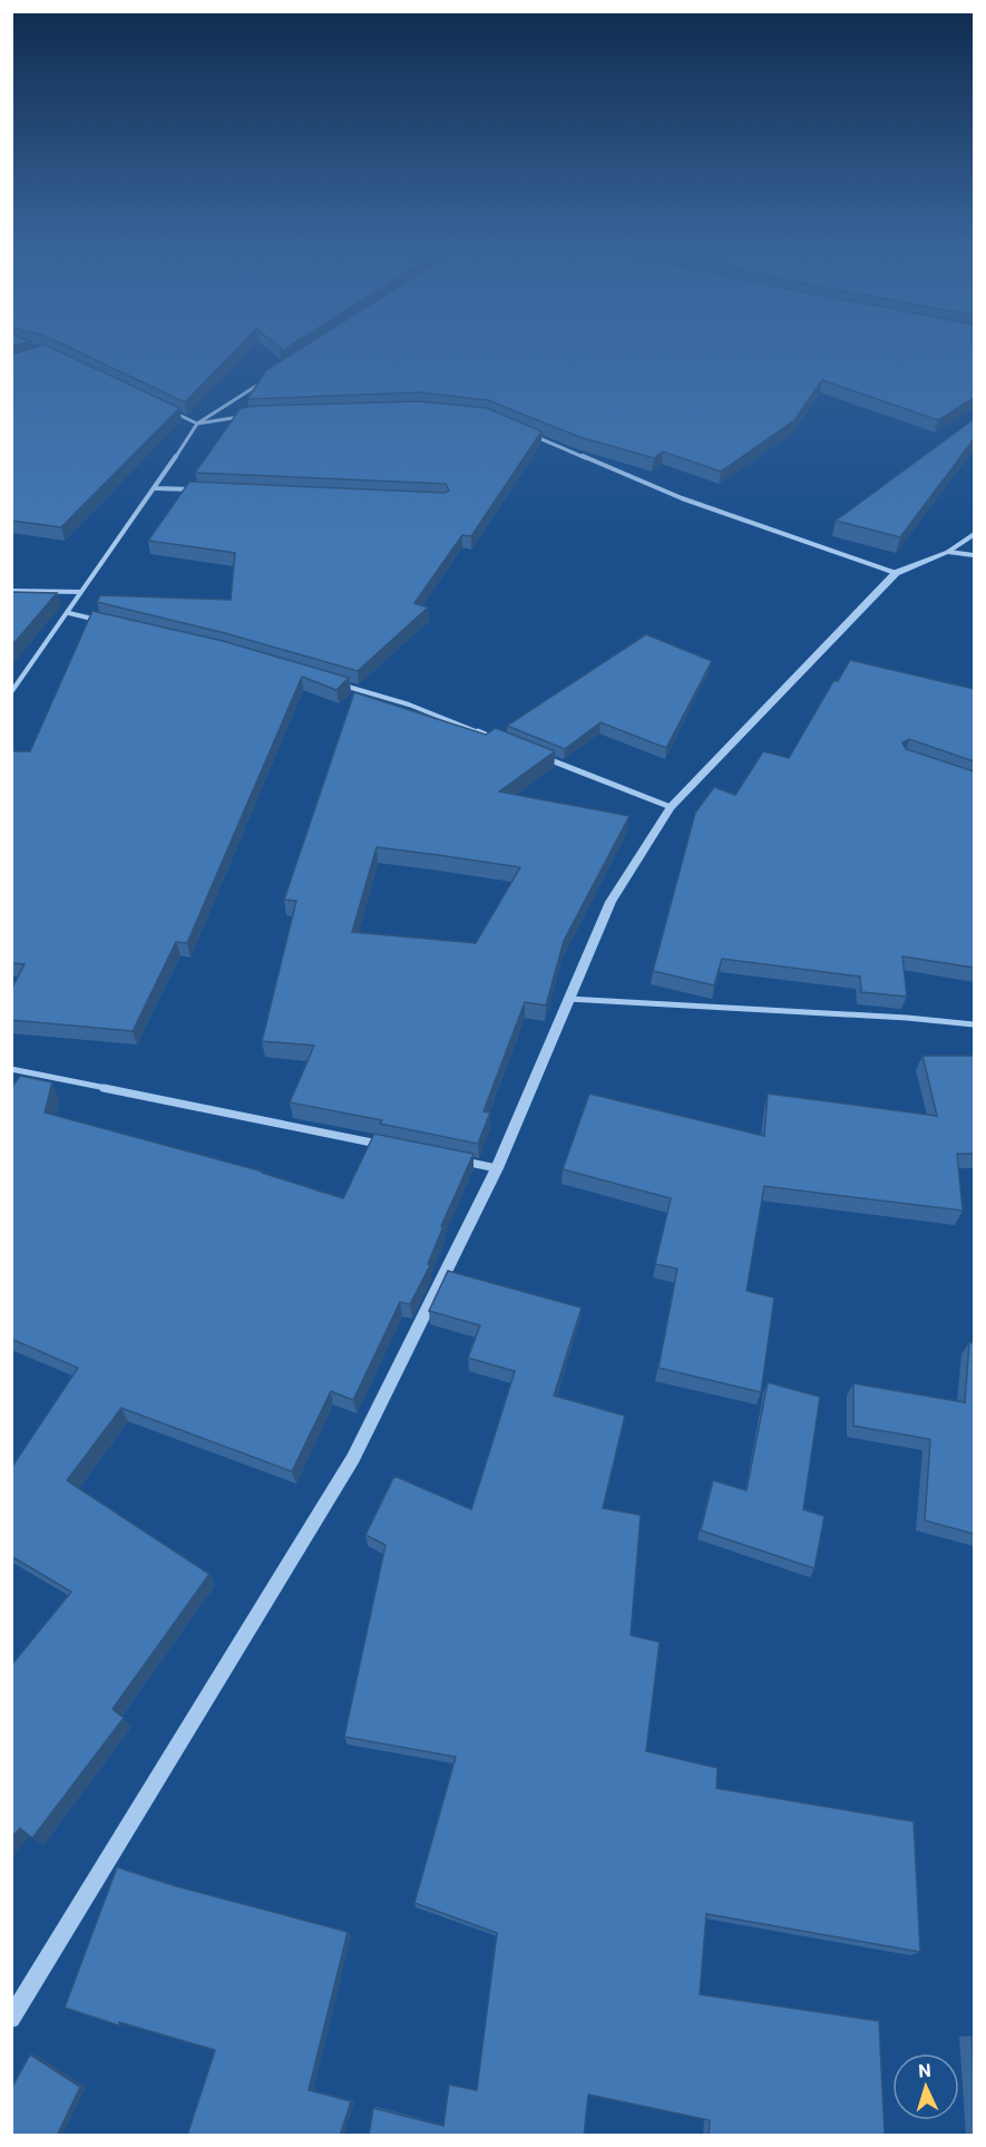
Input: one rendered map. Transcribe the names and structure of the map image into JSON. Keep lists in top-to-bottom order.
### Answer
{
  "north": "top"
}
